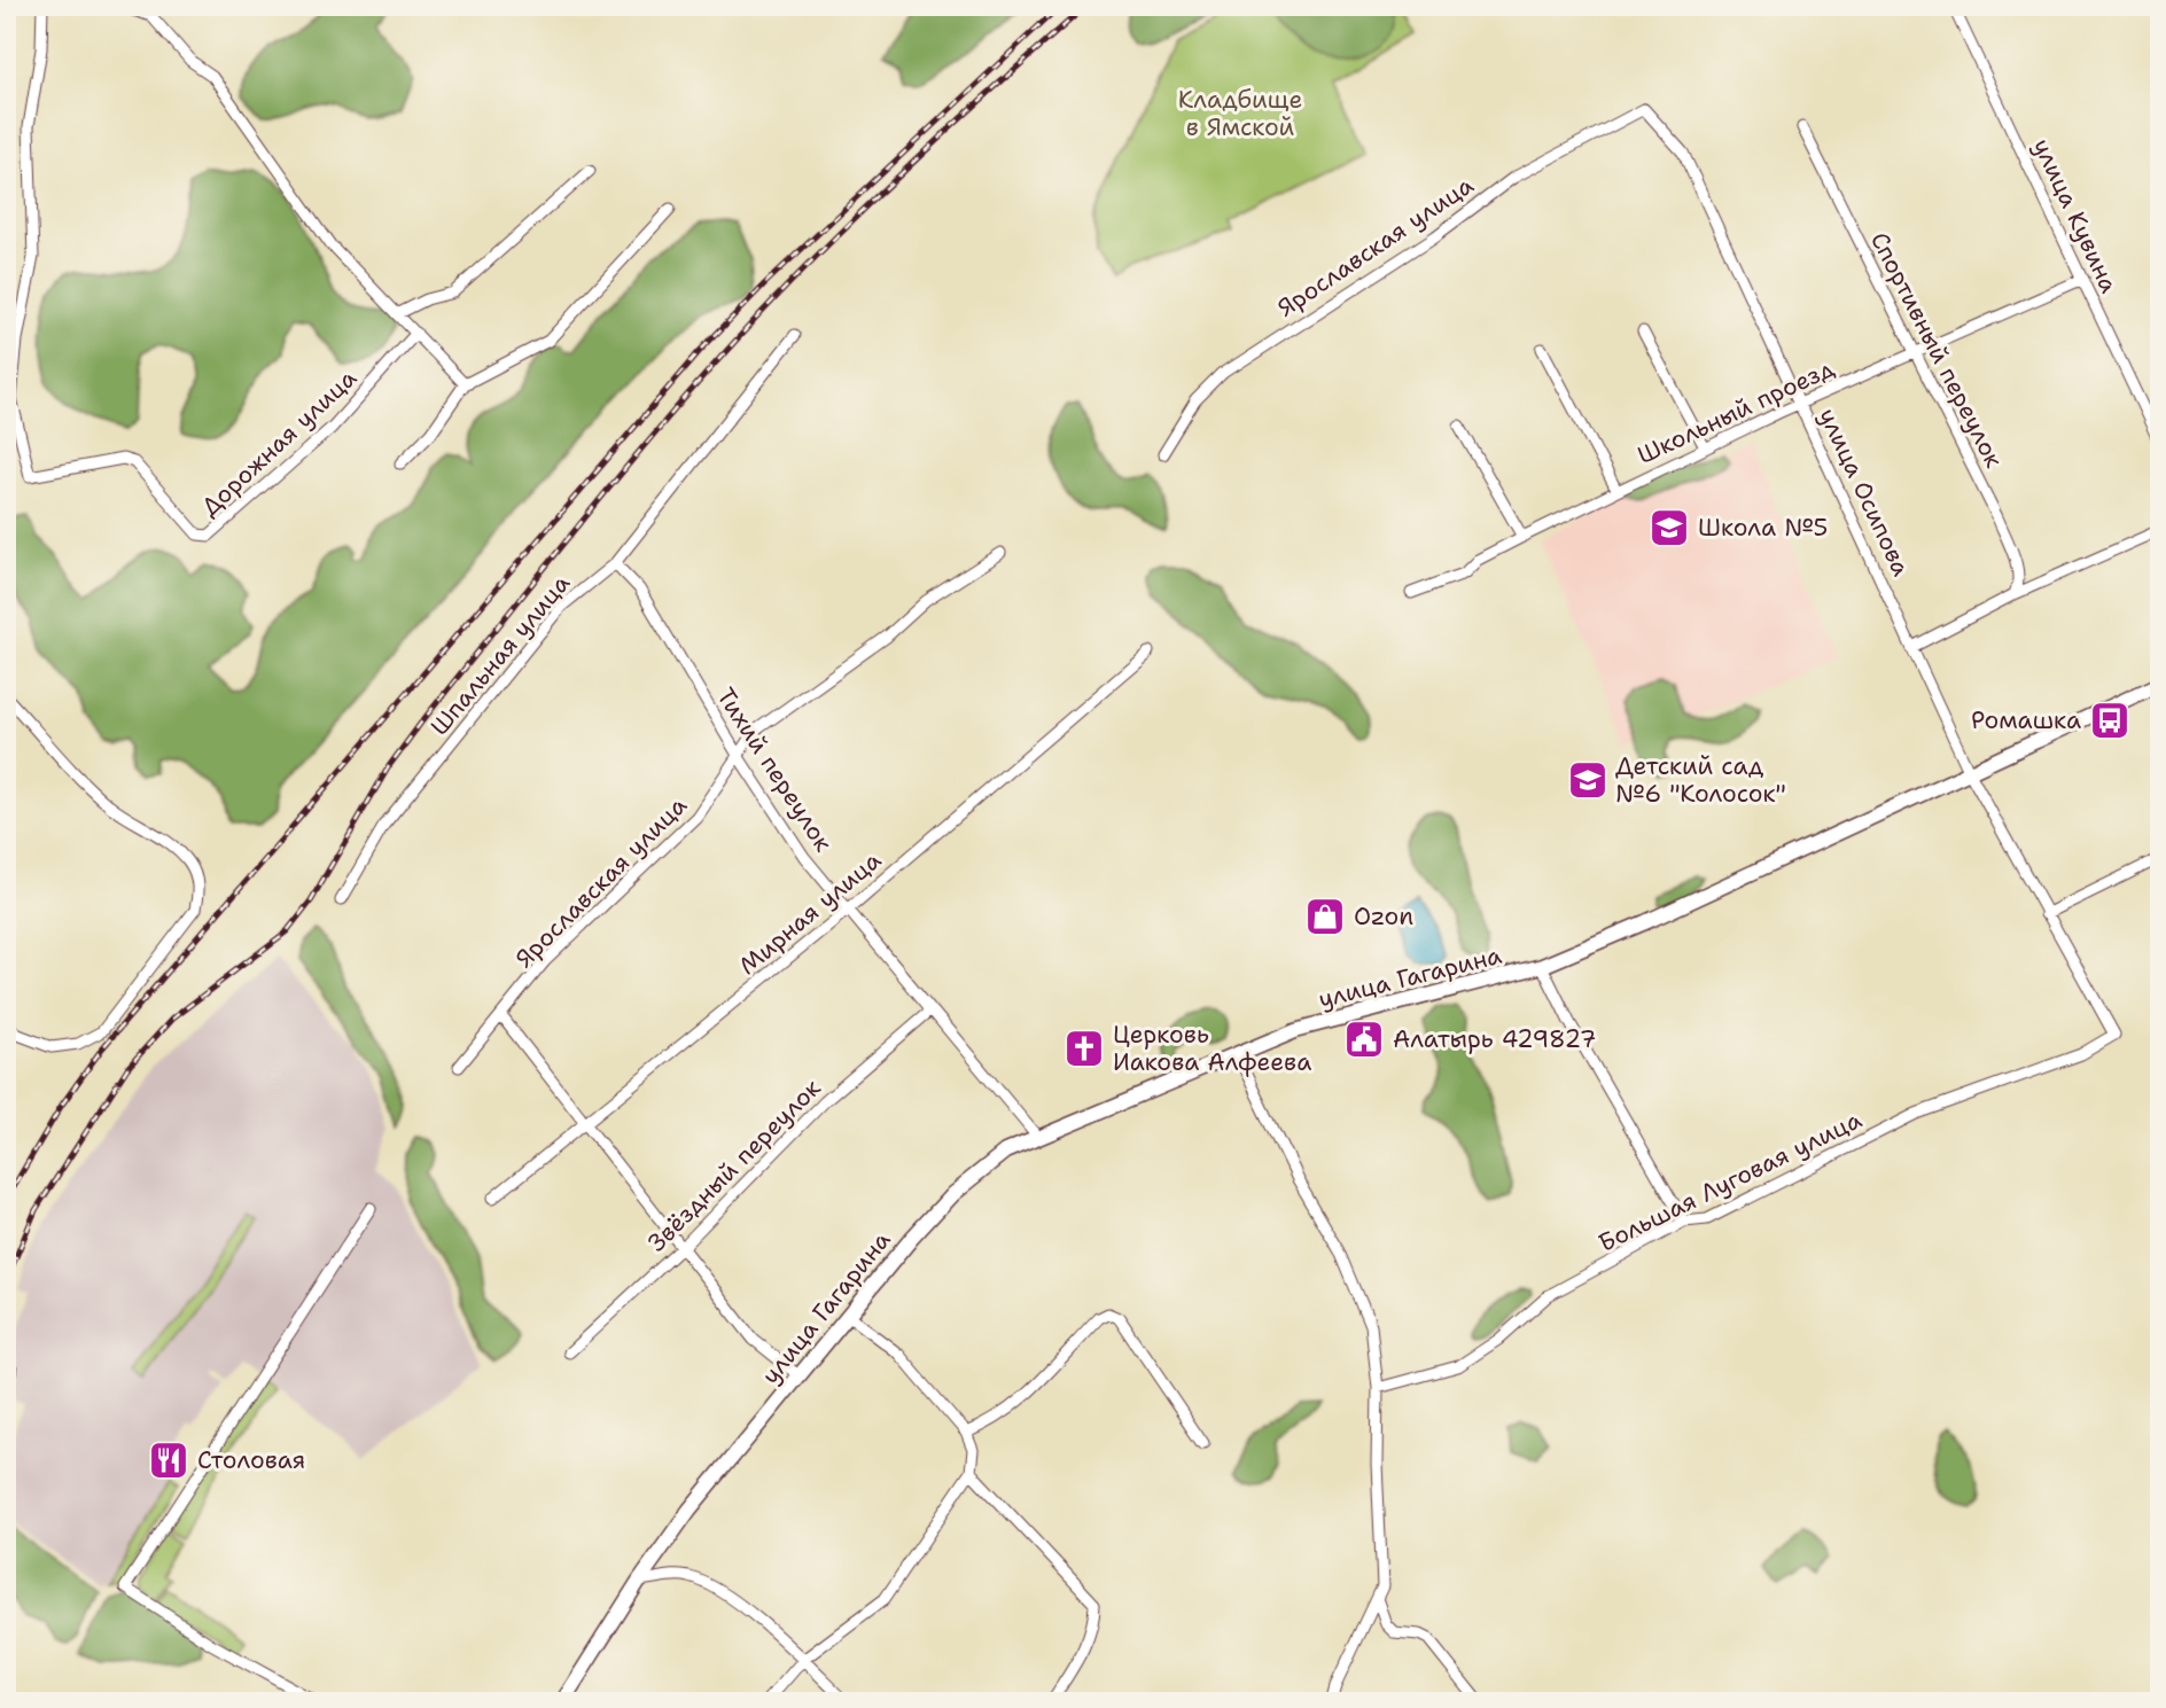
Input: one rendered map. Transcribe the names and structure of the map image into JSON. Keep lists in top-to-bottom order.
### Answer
{
  "streets": {
    "main road": ["улица Гагарина"],
    "street": [
      "улица Кувина",
      "Ярославская улица",
      "Спортивный переулок",
      "Школьный проезд",
      "Дорожная улица",
      "улица Осипова",
      "Шпальная улица",
      "Тихий переулок",
      "Мирная улица",
      "Звёздный переулок",
      "Большая Луговая улица"
    ]
  },
  "crossings": [
    ["улица Кувина", "Школьный проезд"],
    ["Ярославская улица", "улица Осипова"],
    ["Ярославская улица", "Тихий переулок"],
    ["Спортивный переулок", "Школьный проезд"],
    ["Школьный проезд", "улица Осипова"],
    ["улица Осипова", "улица Гагарина"],
    ["улица Осипова", "Большая Луговая улица"],
    ["Шпальная улица", "Тихий переулок"],
    ["Тихий переулок", "Мирная улица"],
    ["Тихий переулок", "улица Гагарина"],
    ["Тихий переулок", "Звёздный переулок"]
  ],
  "parks": ["Кладбище в Ямской"],
  "places": {
    "school or university": ["Школа №5", "Детский сад №6 \"Колосок\""],
    "bus stop": ["Ромашка"],
    "shop": ["Ozon"],
    "public building": ["Алатырь 429827"],
    "church": ["Церковь Иакова Алфеева"],
    "restaurant": ["Столовая"]
  }
}
